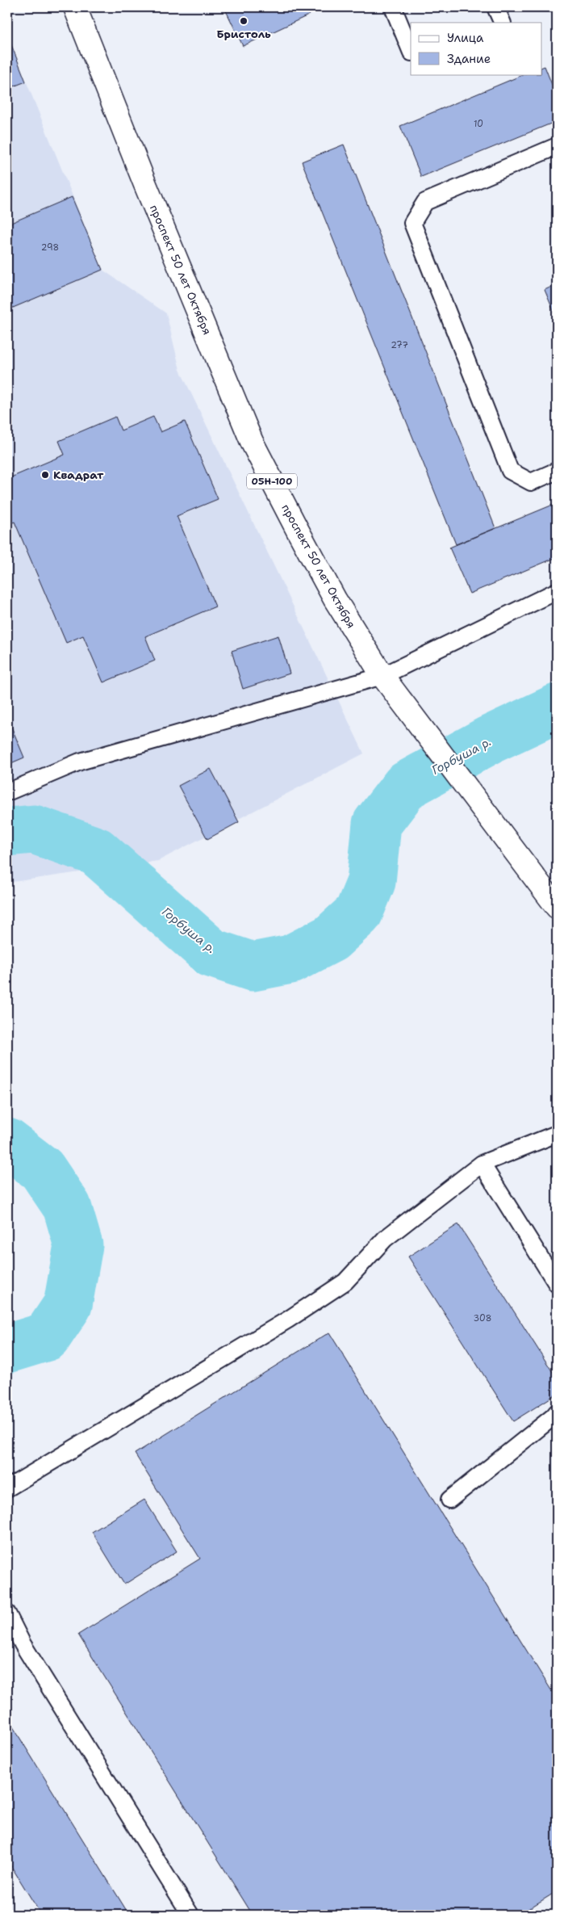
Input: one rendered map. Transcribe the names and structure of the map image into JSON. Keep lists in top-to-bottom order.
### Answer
{
  "streets": {
    "main road": ["проспект 50 лет Октября", "05Н-100"]
  },
  "water": ["Горбуша р."],
  "places": ["Бристоль", "Квадрат"],
  "house_numbers": [
    "10",
    "298",
    "277",
    "308"
  ],
  "legend": ["Улица", "Здание"]
}
